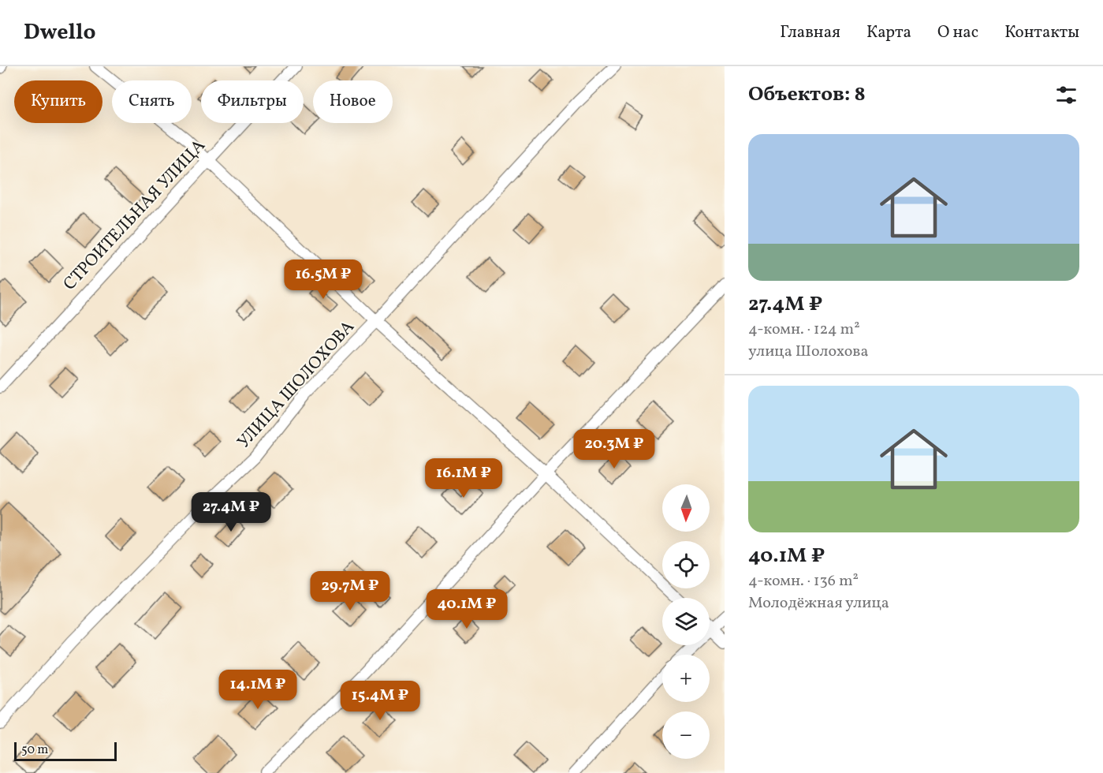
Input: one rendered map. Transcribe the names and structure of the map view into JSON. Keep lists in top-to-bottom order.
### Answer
{
  "streets": {
    "street": ["СТРОИТЕЛЬНАЯ УЛИЦА", "УЛИЦА ШОЛОХОВА"]
  },
  "scale_bar": "50 m",
  "north": "bottom",
  "page": {
    "header": "Dwello",
    "nav": [
      "Главная",
      "Карта",
      "О нас",
      "Контакты"
    ],
    "heading": "Объектов: 8",
    "chip": [
      "Купить",
      "Снять",
      "Фильтры",
      "Новое"
    ],
    "list": [
      {
        "name": "27.4M ₽",
        "note": "4-комн. · 124 m² · улица Шолохова"
      },
      {
        "name": "40.1M ₽",
        "note": "4-комн. · 136 m² · Молодёжная улица"
      }
    ],
    "price": [
      "16.5M ₽",
      "20.3M ₽",
      "16.1M ₽",
      "27.4M ₽",
      "29.7M ₽",
      "40.1M ₽",
      "14.1M ₽",
      "15.4M ₽"
    ],
    "map_buttons": ["+", "−"],
    "scale": "50 m"
  }
}
